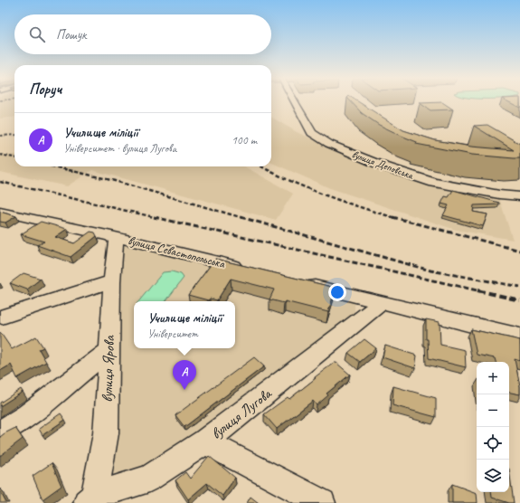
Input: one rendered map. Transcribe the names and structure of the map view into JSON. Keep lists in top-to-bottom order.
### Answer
{
  "streets": {
    "street": [
      "вулиця Деповська",
      "вулиця Севастопольська",
      "вулиця Ярова",
      "вулиця Лугова"
    ]
  },
  "crossings": [
    ["вулиця Севастопольська", "вулиця Ярова"],
    ["вулиця Ярова", "вулиця Лугова"]
  ],
  "page": {
    "search": "Пошук",
    "heading": "Поруч",
    "list": [
      {
        "mark": "A",
        "name": "Училище міліції",
        "note": "Університет · вулиця Лугова",
        "value": "100 m"
      }
    ],
    "popup": ["Училище міліції", "Університет"],
    "pins": "A",
    "map_buttons": ["+", "−"]
  }
}
